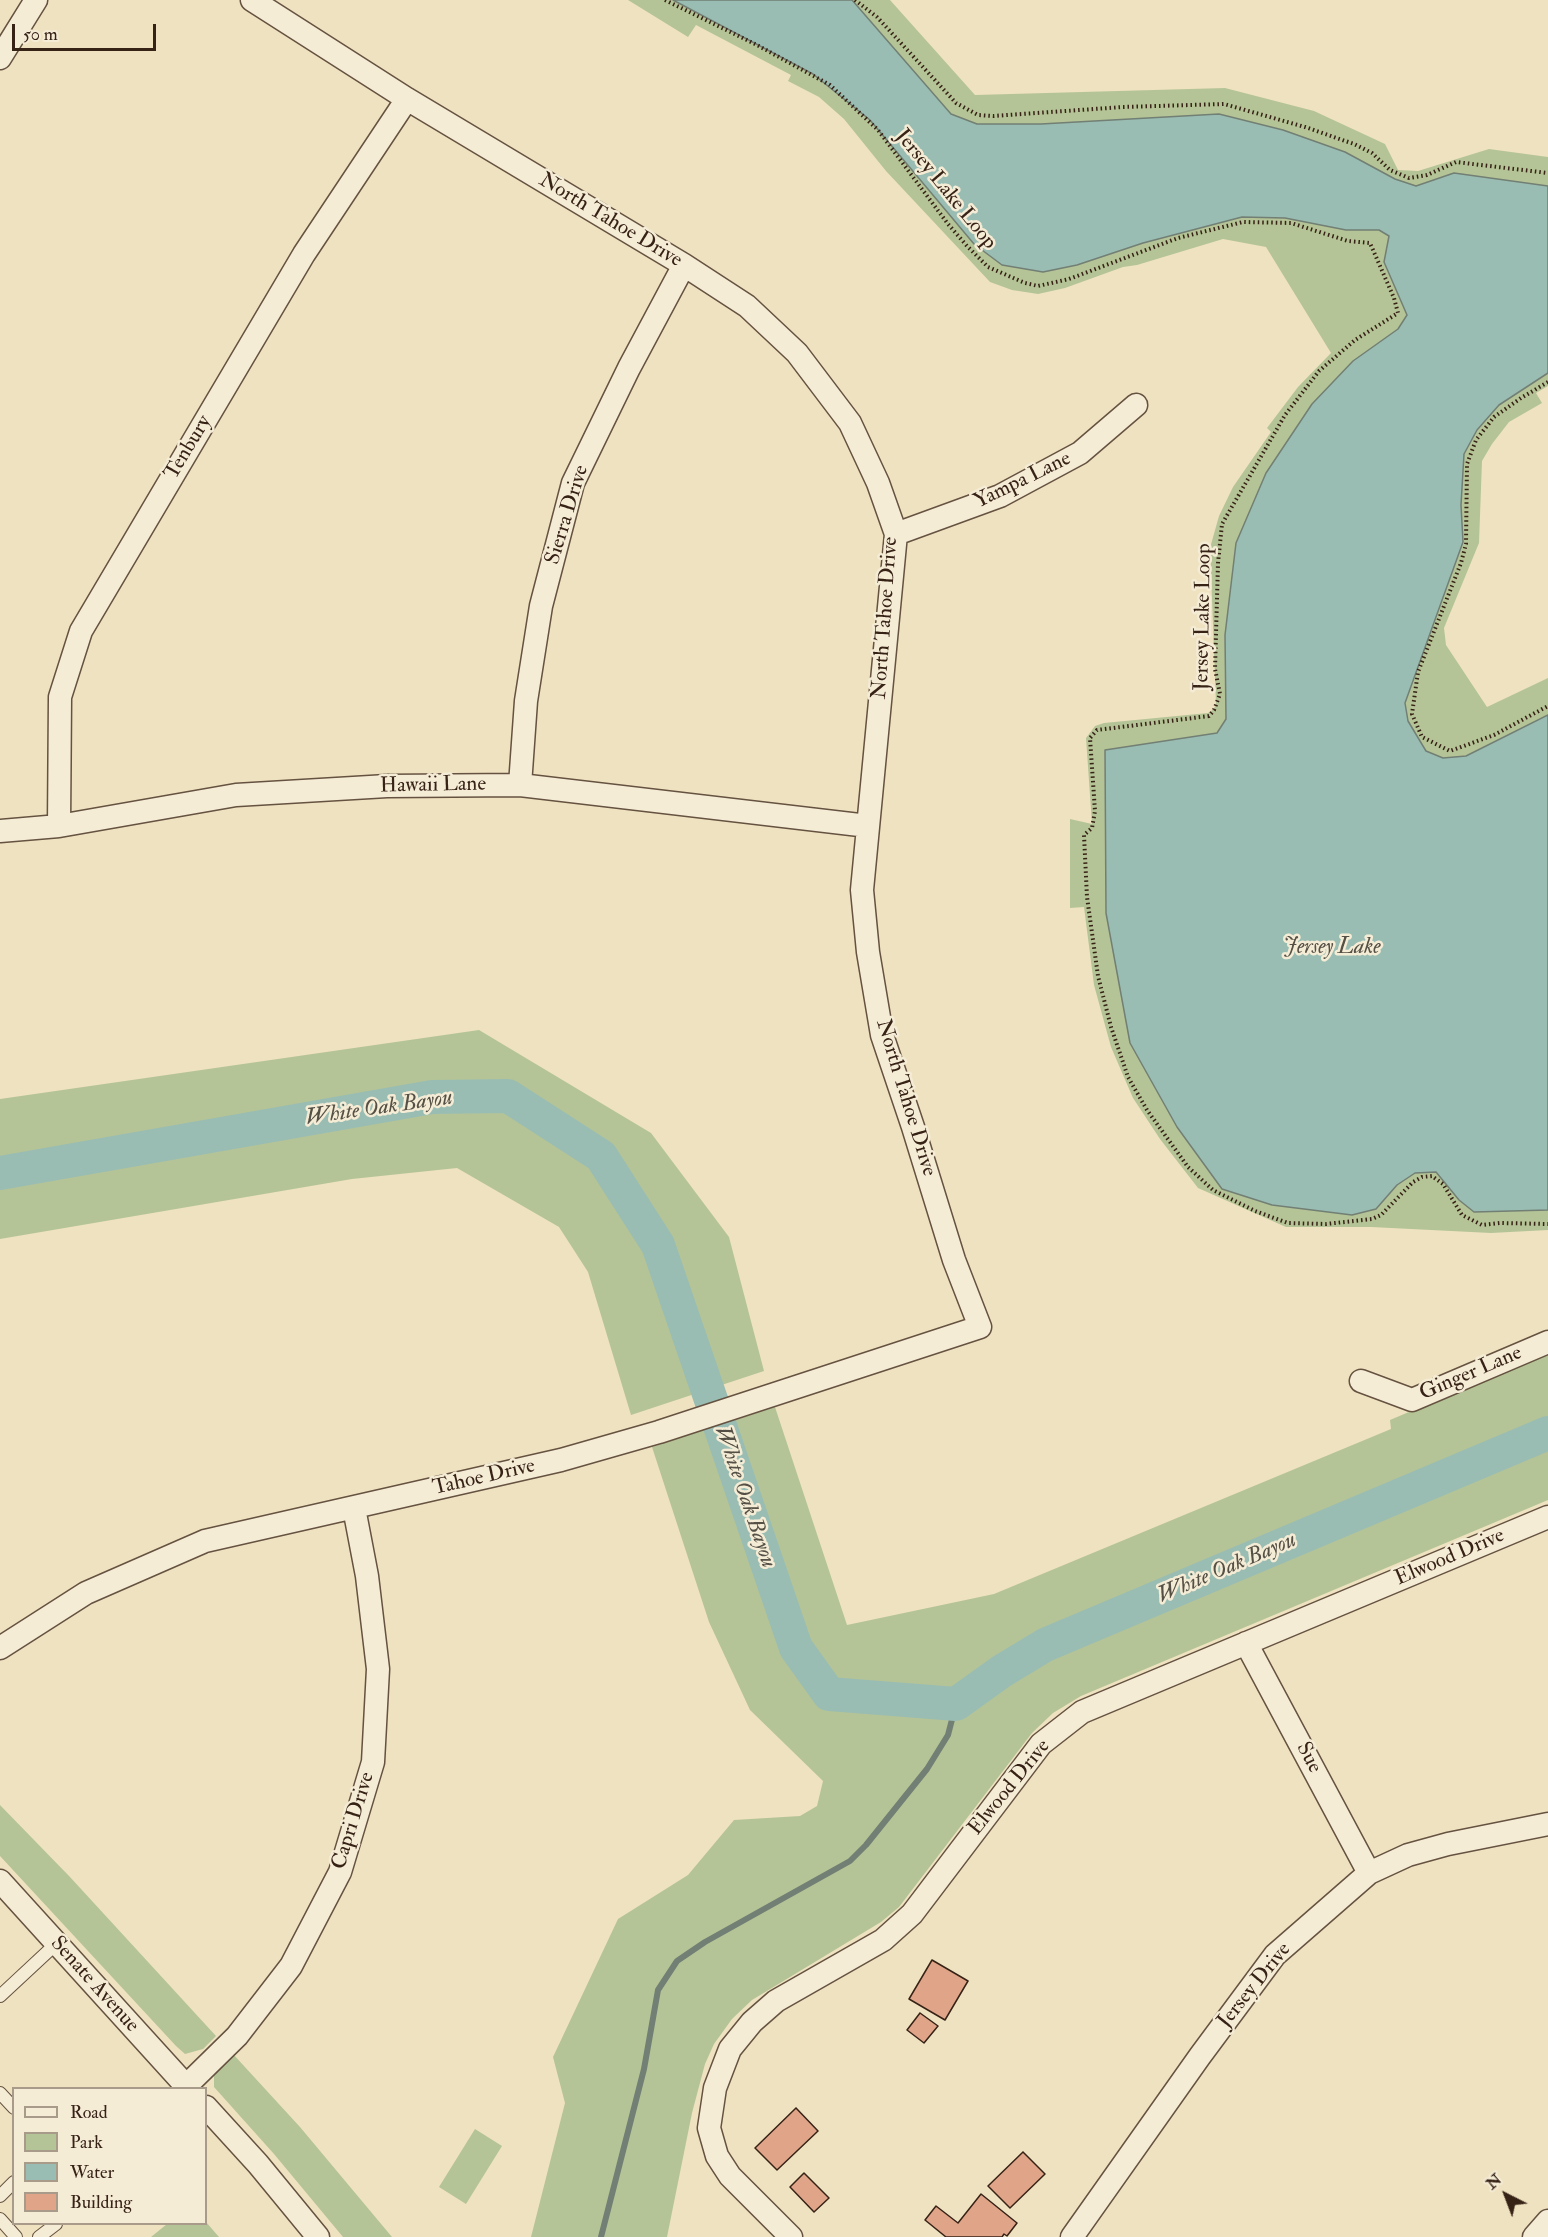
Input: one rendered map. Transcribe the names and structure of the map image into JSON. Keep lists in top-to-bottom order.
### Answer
{
  "streets": {
    "street": [
      "North Tahoe Drive",
      "Tenbury",
      "Yampa Lane",
      "Sierra Drive",
      "Hawaii Lane",
      "Ginger Lane",
      "Tahoe Drive",
      "Elwood Drive",
      "Sue",
      "Capri Drive",
      "Senate Avenue",
      "Jersey Drive"
    ],
    "path": ["Jersey Lake Loop"]
  },
  "crossings": [
    ["North Tahoe Drive", "Tenbury"],
    ["North Tahoe Drive", "Yampa Lane"],
    ["North Tahoe Drive", "Sierra Drive"],
    ["North Tahoe Drive", "Hawaii Lane"],
    ["North Tahoe Drive", "Tahoe Drive"],
    ["Tenbury", "Hawaii Lane"],
    ["Sierra Drive", "Hawaii Lane"],
    ["Tahoe Drive", "Capri Drive"],
    ["Elwood Drive", "Sue"],
    ["Sue", "Jersey Drive"]
  ],
  "water": ["Jersey Lake", "White Oak Bayou"],
  "legend": [
    "Road",
    "Park",
    "Water",
    "Building"
  ],
  "scale_bar": "50 m",
  "north": "top left"
}
